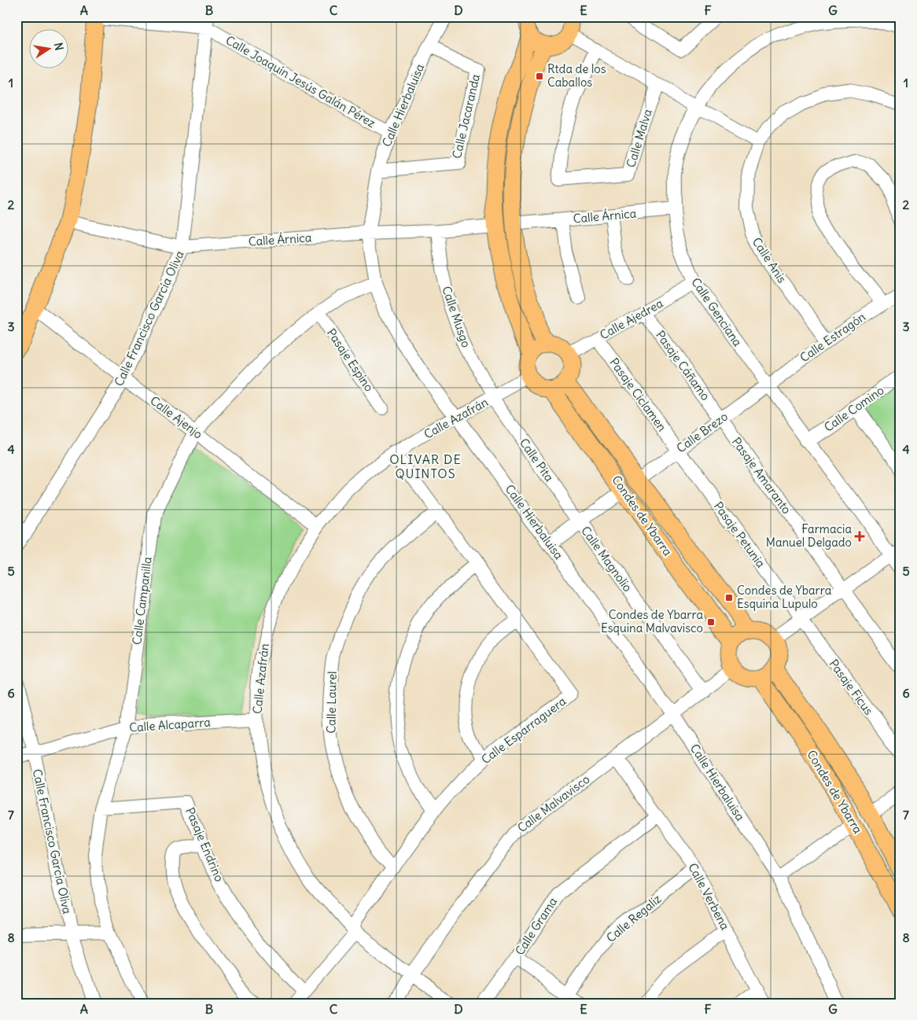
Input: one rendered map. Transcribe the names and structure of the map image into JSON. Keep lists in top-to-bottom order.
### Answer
{
  "streets": {
    "main road": ["Condes de Ybarra"],
    "street": [
      "Calle Joaquín Jesús Galán Pérez",
      "Calle Hierbaluisa",
      "Calle Jacaranda",
      "Calle Malva",
      "Calle Árnica",
      "Calle Anis",
      "Calle Genciana",
      "Calle Musgo",
      "Calle Francisco García Oliva",
      "Calle Ajedrea",
      "Calle Estragón",
      "Pasaje Espino",
      "Pasaje Cáñamo",
      "Pasaje Ciclamen",
      "Calle Comino",
      "Calle Ajenjo",
      "Calle Azafrán",
      "Calle Brezo",
      "Calle Pita",
      "Pasaje Amaranto",
      "Pasaje Petunia",
      "Calle Magnolio",
      "Calle Campanilla",
      "Pasaje Ficus",
      "Calle Laurel",
      "Calle Alcaparra",
      "Calle Esparraguera",
      "Calle Malvavisco",
      "Pasaje Endrino",
      "Calle Verbena",
      "Calle Regaliz",
      "Calle Grama"
    ]
  },
  "crossings": [
    ["Calle Joaquín Jesús Galán Pérez", "Calle Hierbaluisa"],
    ["Calle Joaquín Jesús Galán Pérez", "Calle Francisco García Oliva"],
    ["Calle Hierbaluisa", "Calle Jacaranda"],
    ["Calle Hierbaluisa", "Calle Árnica"],
    ["Calle Hierbaluisa", "Calle Azafrán"],
    ["Calle Hierbaluisa", "Calle Campanilla"],
    ["Calle Hierbaluisa", "Calle Malvavisco"],
    ["Calle Árnica", "Calle Genciana"],
    ["Calle Árnica", "Calle Musgo"],
    ["Calle Árnica", "Calle Francisco García Oliva"],
    ["Calle Anis", "Calle Estragón"],
    ["Calle Genciana", "Calle Ajedrea"],
    ["Calle Genciana", "Calle Estragón"],
    ["Calle Genciana", "Calle Comino"],
    ["Calle Genciana", "Calle Brezo"],
    ["Calle Musgo", "Calle Azafrán"],
    ["Calle Musgo", "Calle Pita"],
    ["Calle Francisco García Oliva", "Calle Ajenjo"],
    ["Calle Francisco García Oliva", "Calle Alcaparra"],
    ["Calle Ajedrea", "Pasaje Cáñamo"],
    ["Calle Ajedrea", "Pasaje Ciclamen"],
    ["Calle Ajedrea", "Calle Azafrán"],
    ["Calle Ajedrea", "Condes de Ybarra"],
    ["Calle Estragón", "Calle Brezo"],
    ["Pasaje Espino", "Calle Campanilla"],
    ["Pasaje Cáñamo", "Calle Brezo"],
    ["Pasaje Cáñamo", "Pasaje Amaranto"],
    ["Pasaje Ciclamen", "Calle Brezo"],
    ["Pasaje Ciclamen", "Pasaje Petunia"],
    ["Calle Ajenjo", "Calle Azafrán"],
    ["Calle Ajenjo", "Calle Campanilla"],
    ["Calle Azafrán", "Calle Pita"],
    ["Calle Azafrán", "Condes de Ybarra"],
    ["Calle Azafrán", "Calle Alcaparra"],
    ["Calle Azafrán", "Calle Esparraguera"],
    ["Calle Azafrán", "Calle Malvavisco"],
    ["Calle Brezo", "Pasaje Amaranto"],
    ["Calle Brezo", "Condes de Ybarra"],
    ["Calle Brezo", "Pasaje Petunia"],
    ["Calle Pita", "Calle Magnolio"],
    ["Condes de Ybarra", "Calle Malvavisco"],
    ["Pasaje Petunia", "Pasaje Ficus"],
    ["Calle Magnolio", "Calle Malvavisco"],
    ["Calle Campanilla", "Calle Alcaparra"],
    ["Calle Campanilla", "Pasaje Endrino"],
    ["Calle Laurel", "Calle Esparraguera"],
    ["Calle Esparraguera", "Pasaje Endrino"],
    ["Calle Malvavisco", "Calle Verbena"],
    ["Calle Verbena", "Calle Regaliz"],
    ["Calle Verbena", "Calle Grama"]
  ],
  "districts": ["OLIVAR DE QUINTOS"],
  "places": {
    "transit": ["Rtda de los Caballos", "Condes de Ybarra Esquina Lupulo", "Condes de Ybarra Esquina Malvavisco"],
    "health": ["Farmacia Manuel Delgado"]
  },
  "north": "right",
  "grid": {
    "columns": [
      "A",
      "B",
      "C",
      "D",
      "E",
      "F",
      "G"
    ],
    "rows": [
      "1",
      "2",
      "3",
      "4",
      "5",
      "6",
      "7",
      "8"
    ]
  }
}
